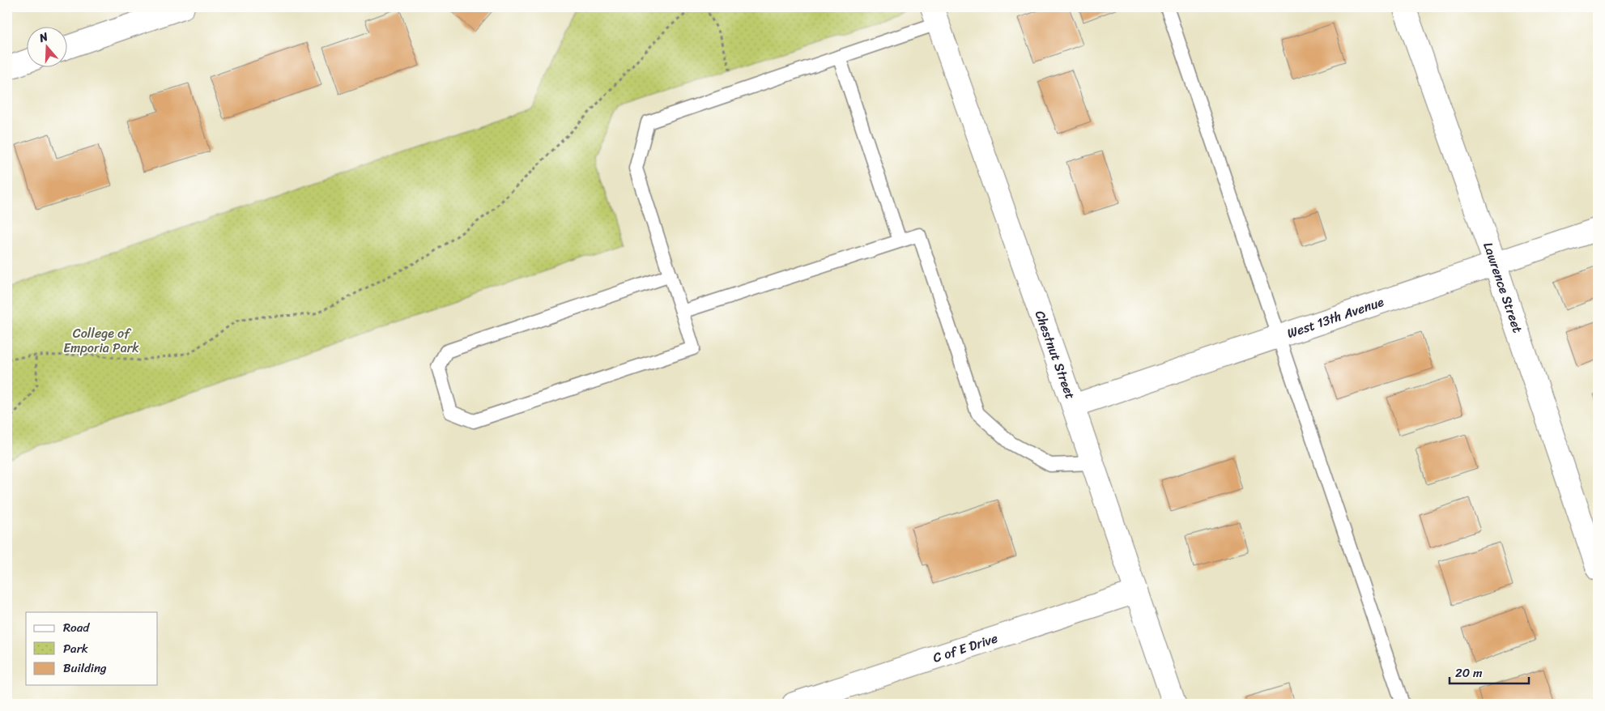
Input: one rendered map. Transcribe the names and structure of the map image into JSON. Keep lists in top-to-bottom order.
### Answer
{
  "streets": {
    "street": [
      "Lawrence Street",
      "West 13th Avenue",
      "Chestnut Street",
      "C of E Drive"
    ]
  },
  "crossings": [
    ["Lawrence Street", "West 13th Avenue"],
    ["West 13th Avenue", "Chestnut Street"],
    ["Chestnut Street", "C of E Drive"]
  ],
  "parks": ["College of Emporia Park"],
  "legend": ["Road", "Park", "Building"],
  "scale_bar": "20 m",
  "north": "top"
}
